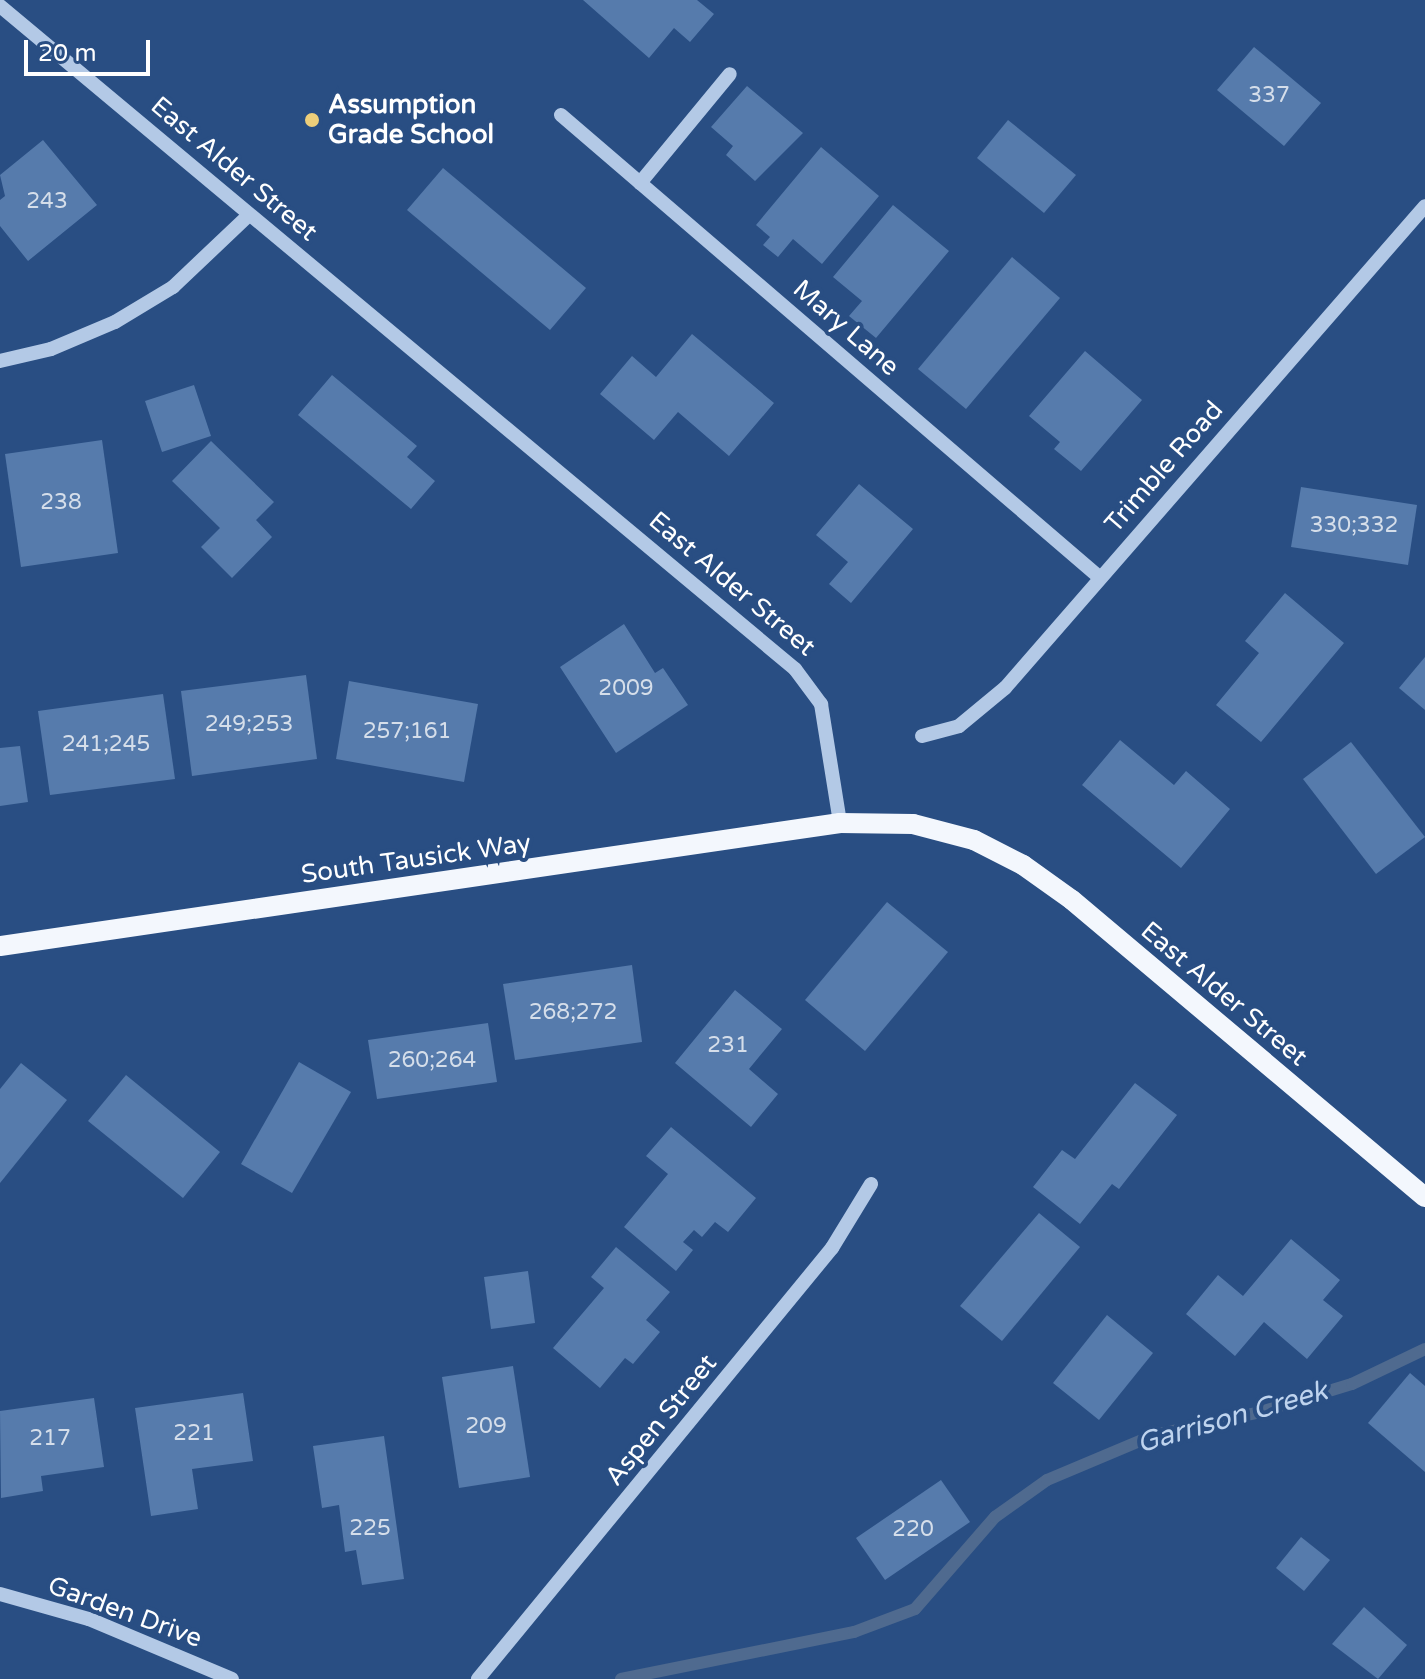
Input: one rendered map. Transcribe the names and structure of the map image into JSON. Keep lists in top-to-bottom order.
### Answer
{
  "streets": {
    "main road": ["East Alder Street", "South Tausick Way"],
    "street": [
      "Mary Lane",
      "Trimble Road",
      "Aspen Street",
      "Garden Drive"
    ]
  },
  "crossings": [
    ["East Alder Street", "South Tausick Way"],
    ["Mary Lane", "Trimble Road"]
  ],
  "water": ["Garrison Creek"],
  "places": ["Assumption Grade School"],
  "house_numbers": [
    "337",
    "243",
    "238",
    "330;332",
    "2009",
    "249;253",
    "257;161",
    "241;245",
    "268;272",
    "231",
    "260;264",
    "209",
    "221",
    "217",
    "225",
    "220"
  ],
  "scale_bar": "20 m"
}
